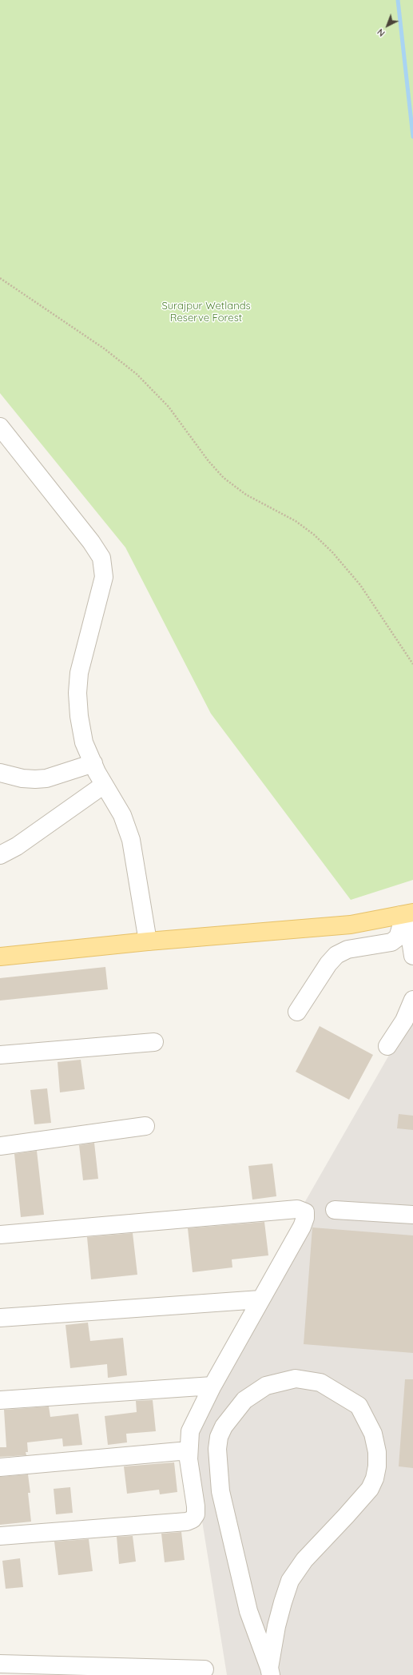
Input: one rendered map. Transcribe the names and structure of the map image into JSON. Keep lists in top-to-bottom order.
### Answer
{
  "parks": ["Surajpur Wetlands Reserve Forest"],
  "north": "bottom left"
}
